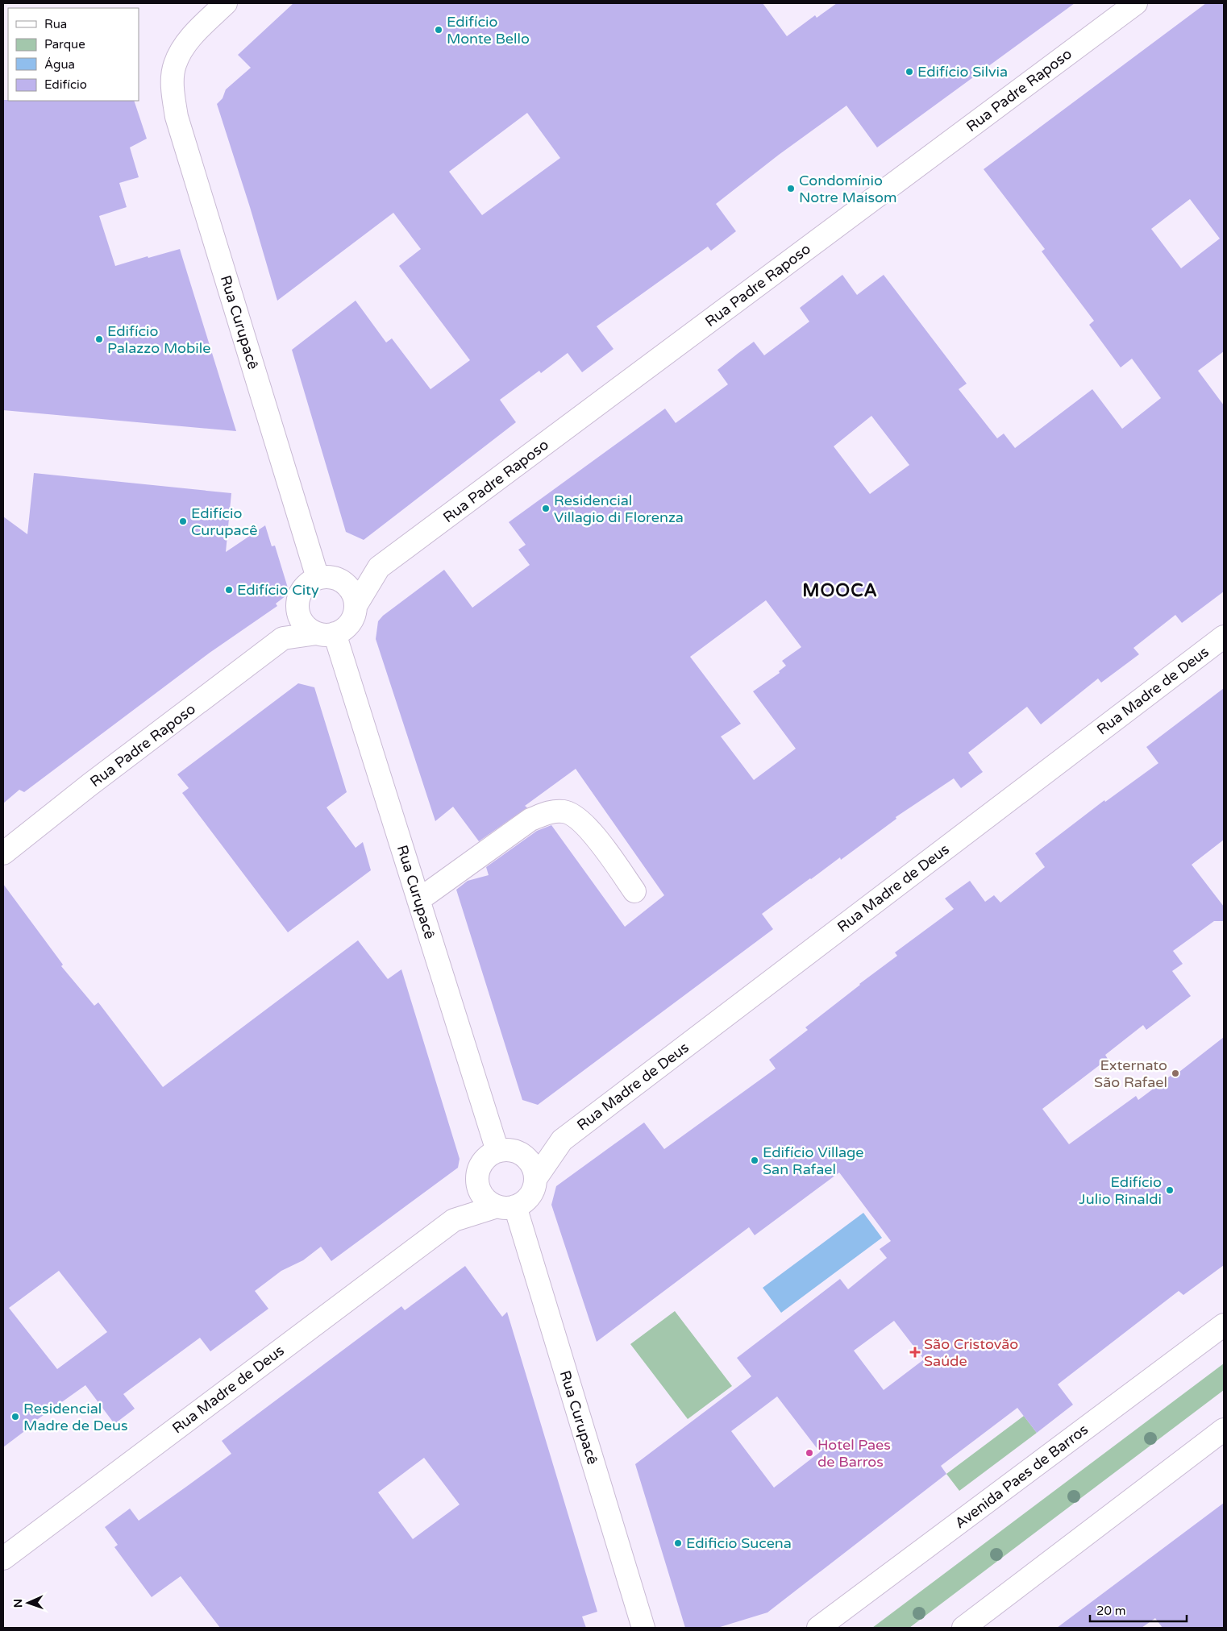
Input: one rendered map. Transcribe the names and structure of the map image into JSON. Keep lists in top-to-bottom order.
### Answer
{
  "streets": {
    "street": [
      "Rua Padre Raposo",
      "Rua Curupacê",
      "Rua Madre de Deus",
      "Avenida Paes de Barros"
    ]
  },
  "crossings": [
    ["Rua Padre Raposo", "Rua Curupacê"],
    ["Rua Curupacê", "Rua Madre de Deus"]
  ],
  "districts": ["MOOCA"],
  "places": {
    "other": [
      "Edifício Monte Bello",
      "Edifício Silvia",
      "Condomínio Notre Maisom",
      "Edifício Palazzo Mobile",
      "Residencial Villagio di Florenza",
      "Edifício Curupacê",
      "Edifício City",
      "Externato São Rafael",
      "Edifício Village San Rafael",
      "Edifício Julio Rinaldi",
      "Residencial Madre de Deus",
      "Hotel Paes de Barros",
      "Edificio Sucena"
    ],
    "health": ["São Cristovão Saúde"]
  },
  "legend": [
    "Rua",
    "Parque",
    "Água",
    "Edifício"
  ],
  "scale_bar": "20 m",
  "north": "left"
}
